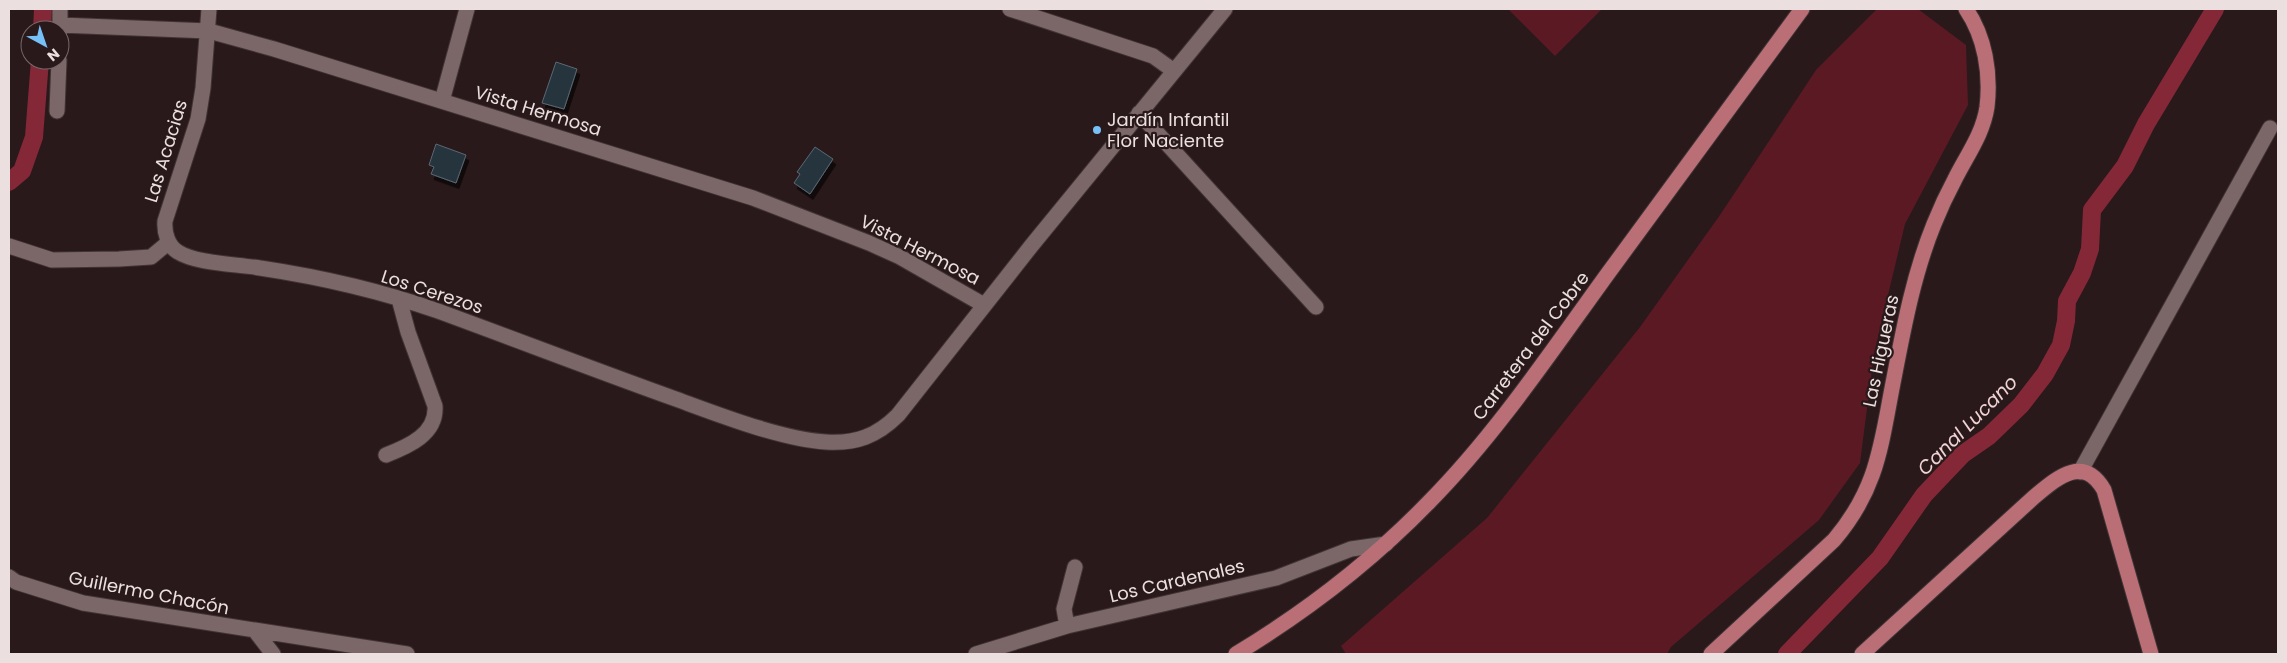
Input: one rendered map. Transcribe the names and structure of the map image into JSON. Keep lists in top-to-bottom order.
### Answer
{
  "streets": {
    "main road": ["Carretera del Cobre", "Las Higueras"],
    "street": [
      "Vista Hermosa",
      "Las Acacias",
      "Los Cerezos",
      "Los Cardenales",
      "Guillermo Chacón"
    ]
  },
  "crossings": [
    ["Vista Hermosa", "Las Acacias"],
    ["Vista Hermosa", "Los Cerezos"],
    ["Las Acacias", "Los Cerezos"],
    ["Carretera del Cobre", "Los Cardenales"]
  ],
  "water": ["Canal Lucano"],
  "places": ["Jardín Infantil Flor Naciente"],
  "north": "bottom right"
}
